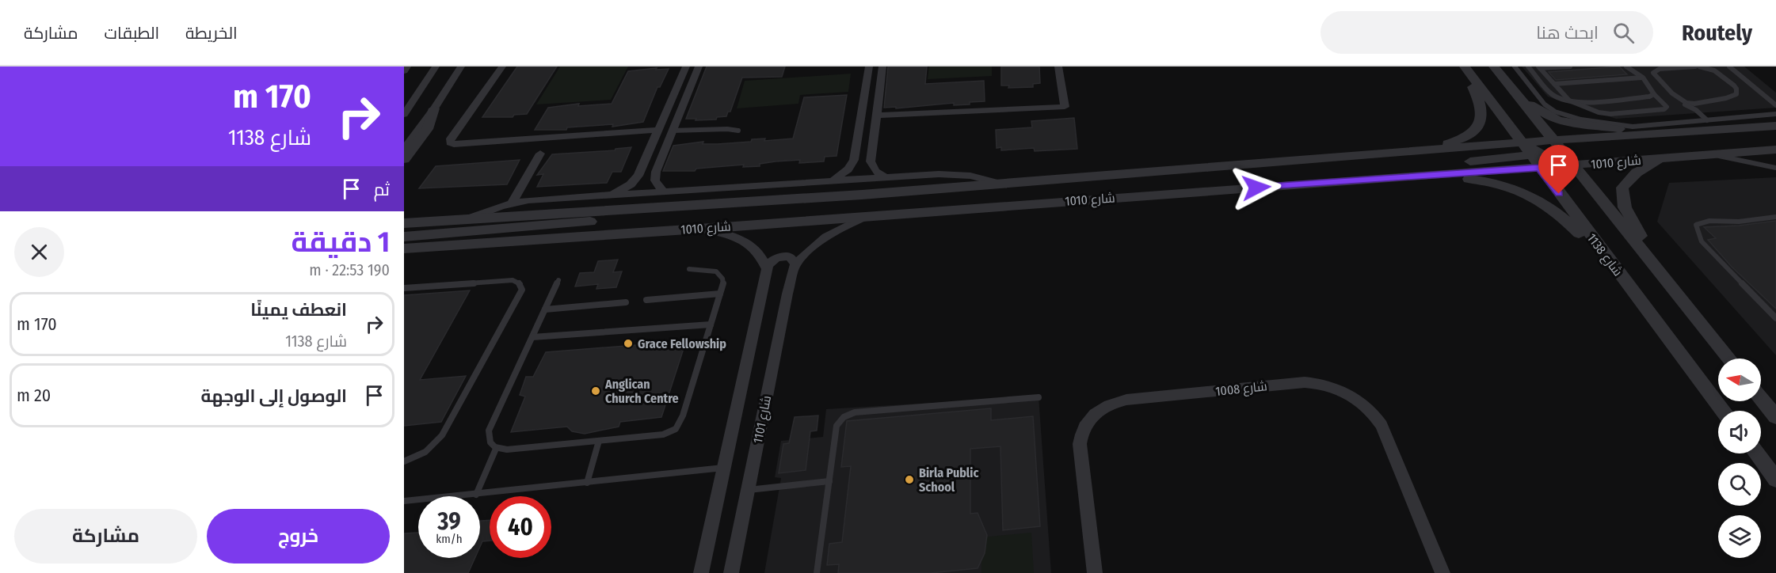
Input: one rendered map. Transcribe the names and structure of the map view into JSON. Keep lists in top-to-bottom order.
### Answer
{
  "streets": {
    "street": [
      "شارع 1010",
      "شارع 1138",
      "شارع 1008",
      "شارع 1101"
    ]
  },
  "crossings": [
    ["شارع 1010", "شارع 1138"],
    ["شارع 1010", "شارع 1101"]
  ],
  "places": ["Grace Fellowship", "Anglican Church Centre", "Birla Public School"],
  "north": "left",
  "page": {
    "header": "Routely",
    "search": "ابحث هنا",
    "nav": ["الخريطة", "الطبقات", "مشاركة"],
    "turn": ["170 m", "شارع 1138"],
    "then": "ثم",
    "heading": ["1 دقيقة", "190 m · 22:53"],
    "list": [
      {
        "name": "انعطف يمينًا",
        "note": "شارع 1138",
        "value": "170 m"
      },
      {
        "name": "الوصول إلى الوجهة",
        "value": "20 m"
      }
    ],
    "speed": "39 km/h",
    "limit": "40",
    "buttons": ["خروج", "مشاركة"]
  }
}
